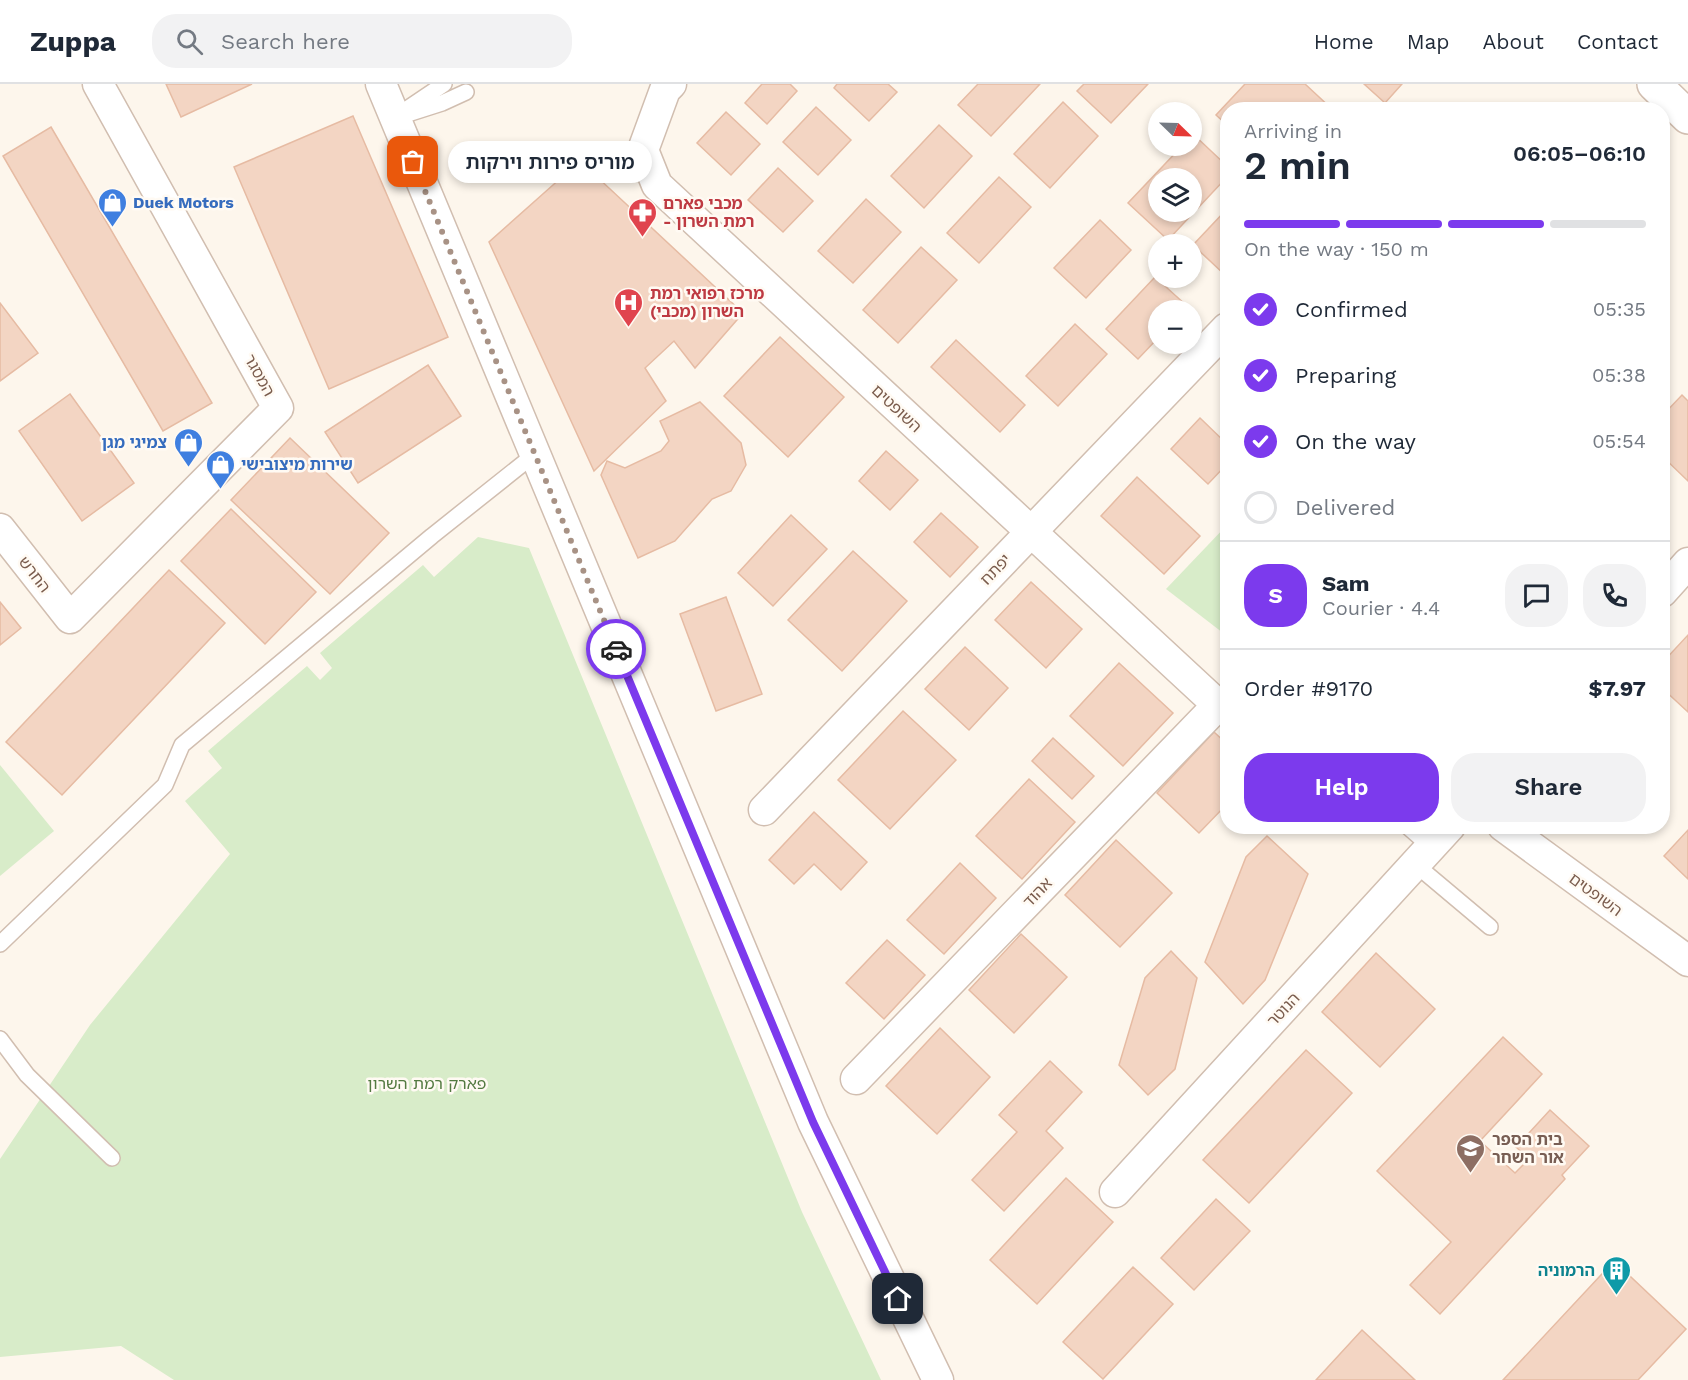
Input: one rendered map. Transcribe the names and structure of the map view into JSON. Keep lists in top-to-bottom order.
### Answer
{
  "streets": {
    "street": [
      "המסגר",
      "השופטים",
      "יפתח",
      "החרש",
      "אהוד",
      "הנוטר"
    ]
  },
  "crossings": [
    ["המסגר", "החרש"],
    ["השופטים", "יפתח"],
    ["השופטים", "אהוד"]
  ],
  "parks": ["פארק רמת השרון"],
  "places": {
    "other": ["מוריס פירות וירקות"],
    "shop": ["Duek Motors", "צמיגי מגן", "שירות מיצובישי"],
    "pharmacy": ["מכבי פארם - רמת השרון"],
    "hospital": ["מרכז רפואי רמת השרון (מכבי)"],
    "school or university": ["בית הספר אור השחר"],
    "building": ["הרמוניה"]
  },
  "north": "bottom right",
  "page": {
    "header": "Zuppa",
    "search": "Search here",
    "nav": [
      "Home",
      "Map",
      "About",
      "Contact"
    ],
    "map_buttons": ["+", "−"],
    "heading": ["2 min", "Arriving in", "06:05–06:10"],
    "panel": [
      "Sam",
      "Courier · 4.4",
      "Order #9170",
      "$7.97"
    ],
    "bubble": "מוריס פירות וירקות",
    "bar": "On the way · 150 m",
    "list": [
      ["Confirmed", "05:35"],
      ["Preparing", "05:38"],
      ["On the way", "05:54"],
      "Delivered"
    ],
    "round": "S",
    "buttons": ["Help", "Share"]
  }
}
